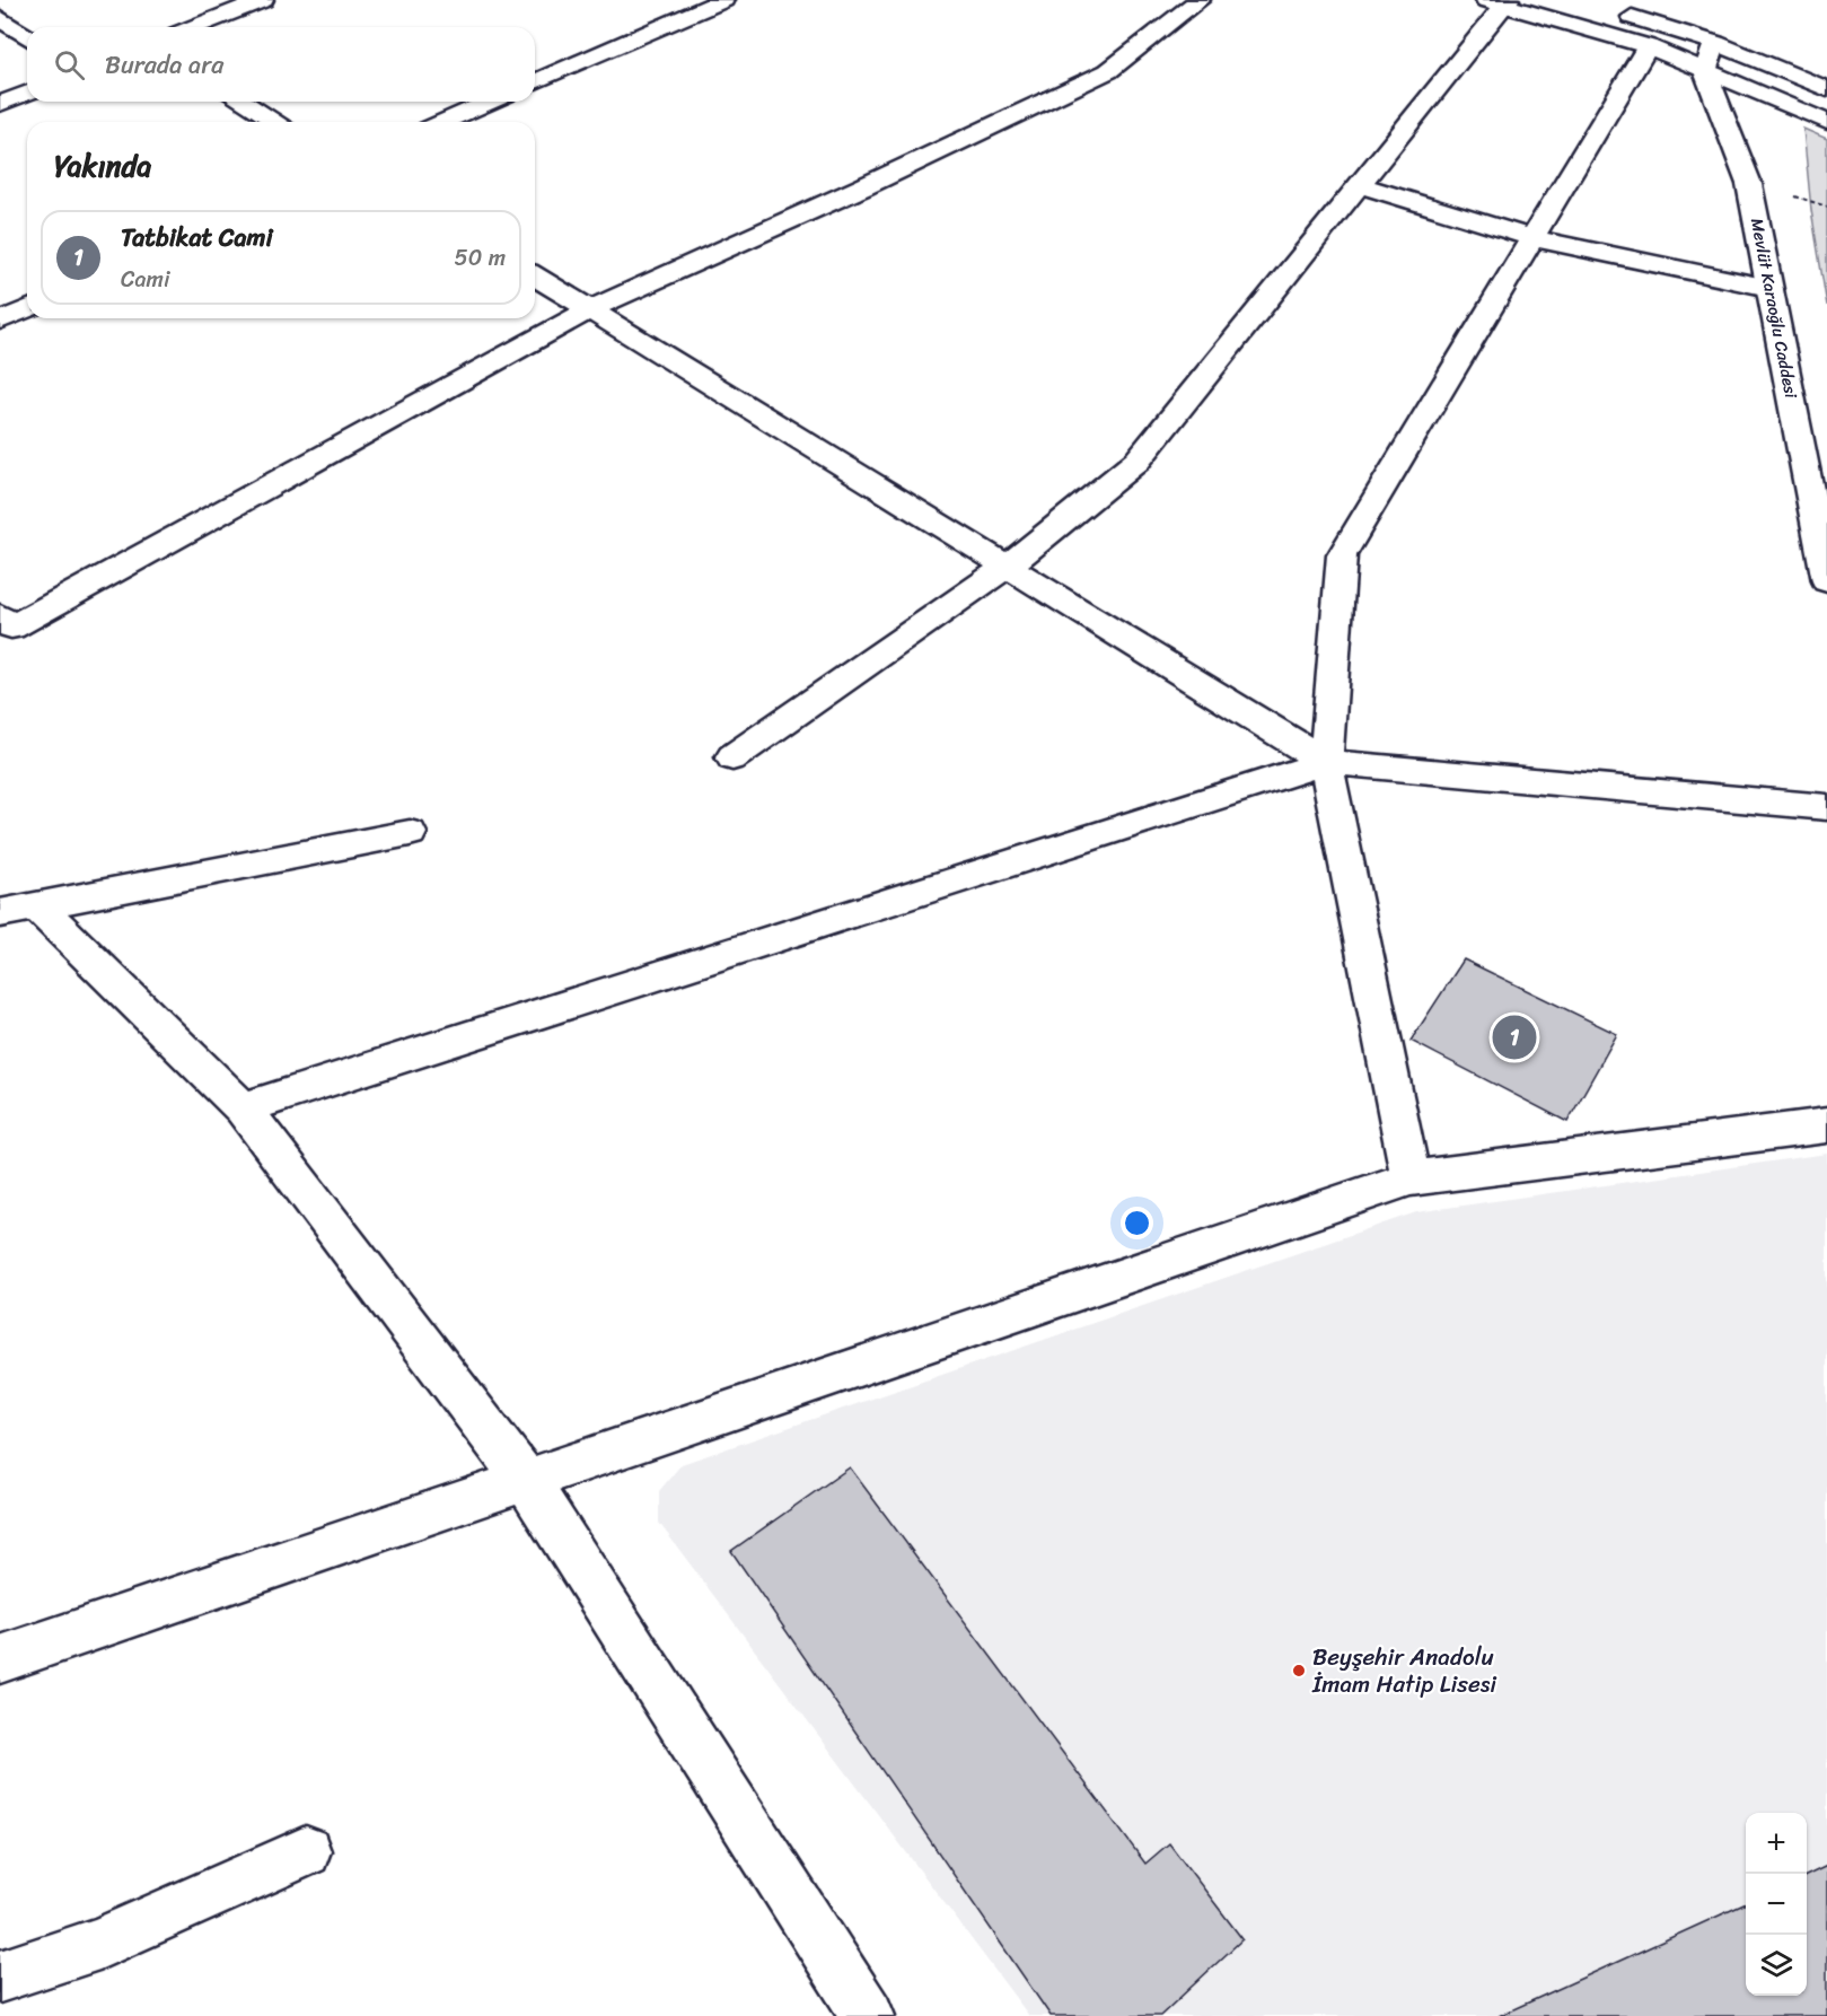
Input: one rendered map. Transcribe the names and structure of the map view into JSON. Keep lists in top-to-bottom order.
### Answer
{
  "streets": {
    "street": ["Mevlüt Karaoğlu Caddesi"]
  },
  "places": ["Beyşehir Anadolu İmam Hatip Lisesi"],
  "page": {
    "search": "Burada ara",
    "heading": "Yakında",
    "list": [
      {
        "mark": "1",
        "name": "Tatbikat Cami",
        "note": "Cami",
        "value": "50 m"
      }
    ],
    "pins": "1",
    "map_buttons": ["+", "−"]
  }
}
